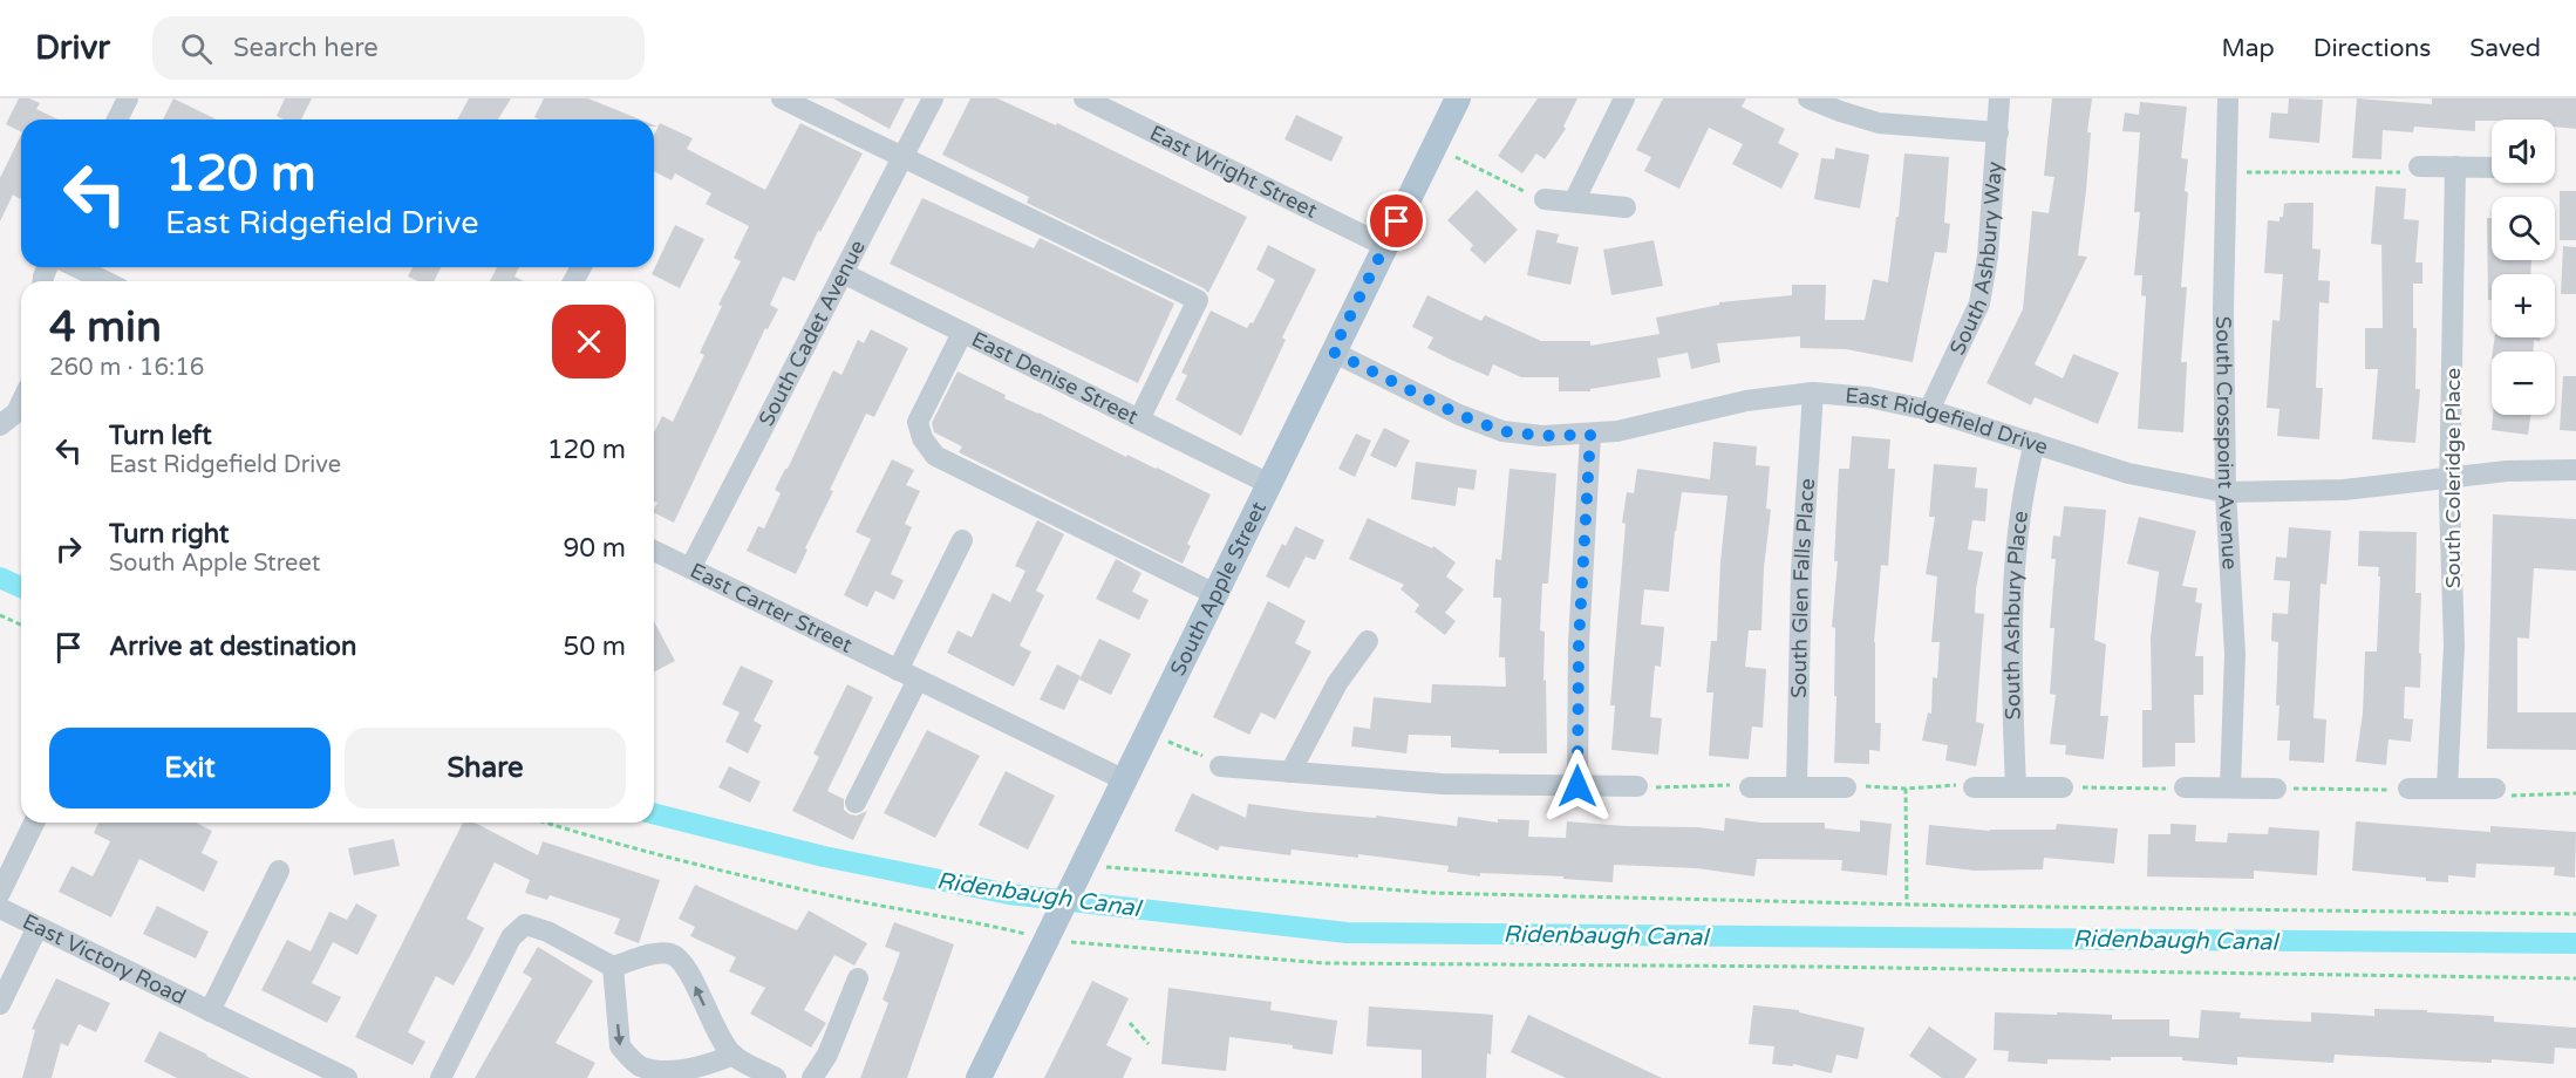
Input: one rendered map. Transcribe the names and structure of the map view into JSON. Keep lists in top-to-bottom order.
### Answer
{
  "streets": {
    "main road": ["South Apple Street"],
    "street": [
      "East Wright Street",
      "South Ashbury Way",
      "South Cadet Avenue",
      "East Denise Street",
      "East Ridgefield Drive",
      "South Crosspoint Avenue",
      "South Coleridge Place",
      "South Glen Falls Place",
      "East Carter Street",
      "South Ashbury Place",
      "East Victory Road"
    ]
  },
  "crossings": [
    ["East Wright Street", "South Apple Street"],
    ["South Ashbury Way", "East Ridgefield Drive"],
    ["South Cadet Avenue", "East Denise Street"],
    ["South Cadet Avenue", "East Carter Street"],
    ["East Denise Street", "South Apple Street"],
    ["East Ridgefield Drive", "South Crosspoint Avenue"],
    ["East Ridgefield Drive", "South Coleridge Place"],
    ["East Ridgefield Drive", "South Apple Street"],
    ["East Ridgefield Drive", "South Glen Falls Place"],
    ["East Ridgefield Drive", "South Ashbury Place"],
    ["South Apple Street", "East Carter Street"]
  ],
  "water": ["Ridenbaugh Canal"],
  "page": {
    "header": "Drivr",
    "search": "Search here",
    "nav": ["Map", "Directions", "Saved"],
    "map_buttons": ["+", "−"],
    "turn": ["120 m", "East Ridgefield Drive"],
    "heading": ["4 min", "260 m · 16:16"],
    "list": [
      {
        "name": "Turn left",
        "note": "East Ridgefield Drive",
        "value": "120 m"
      },
      {
        "name": "Turn right",
        "note": "South Apple Street",
        "value": "90 m"
      },
      {
        "name": "Arrive at destination",
        "value": "50 m"
      }
    ],
    "buttons": ["Exit", "Share"]
  }
}
